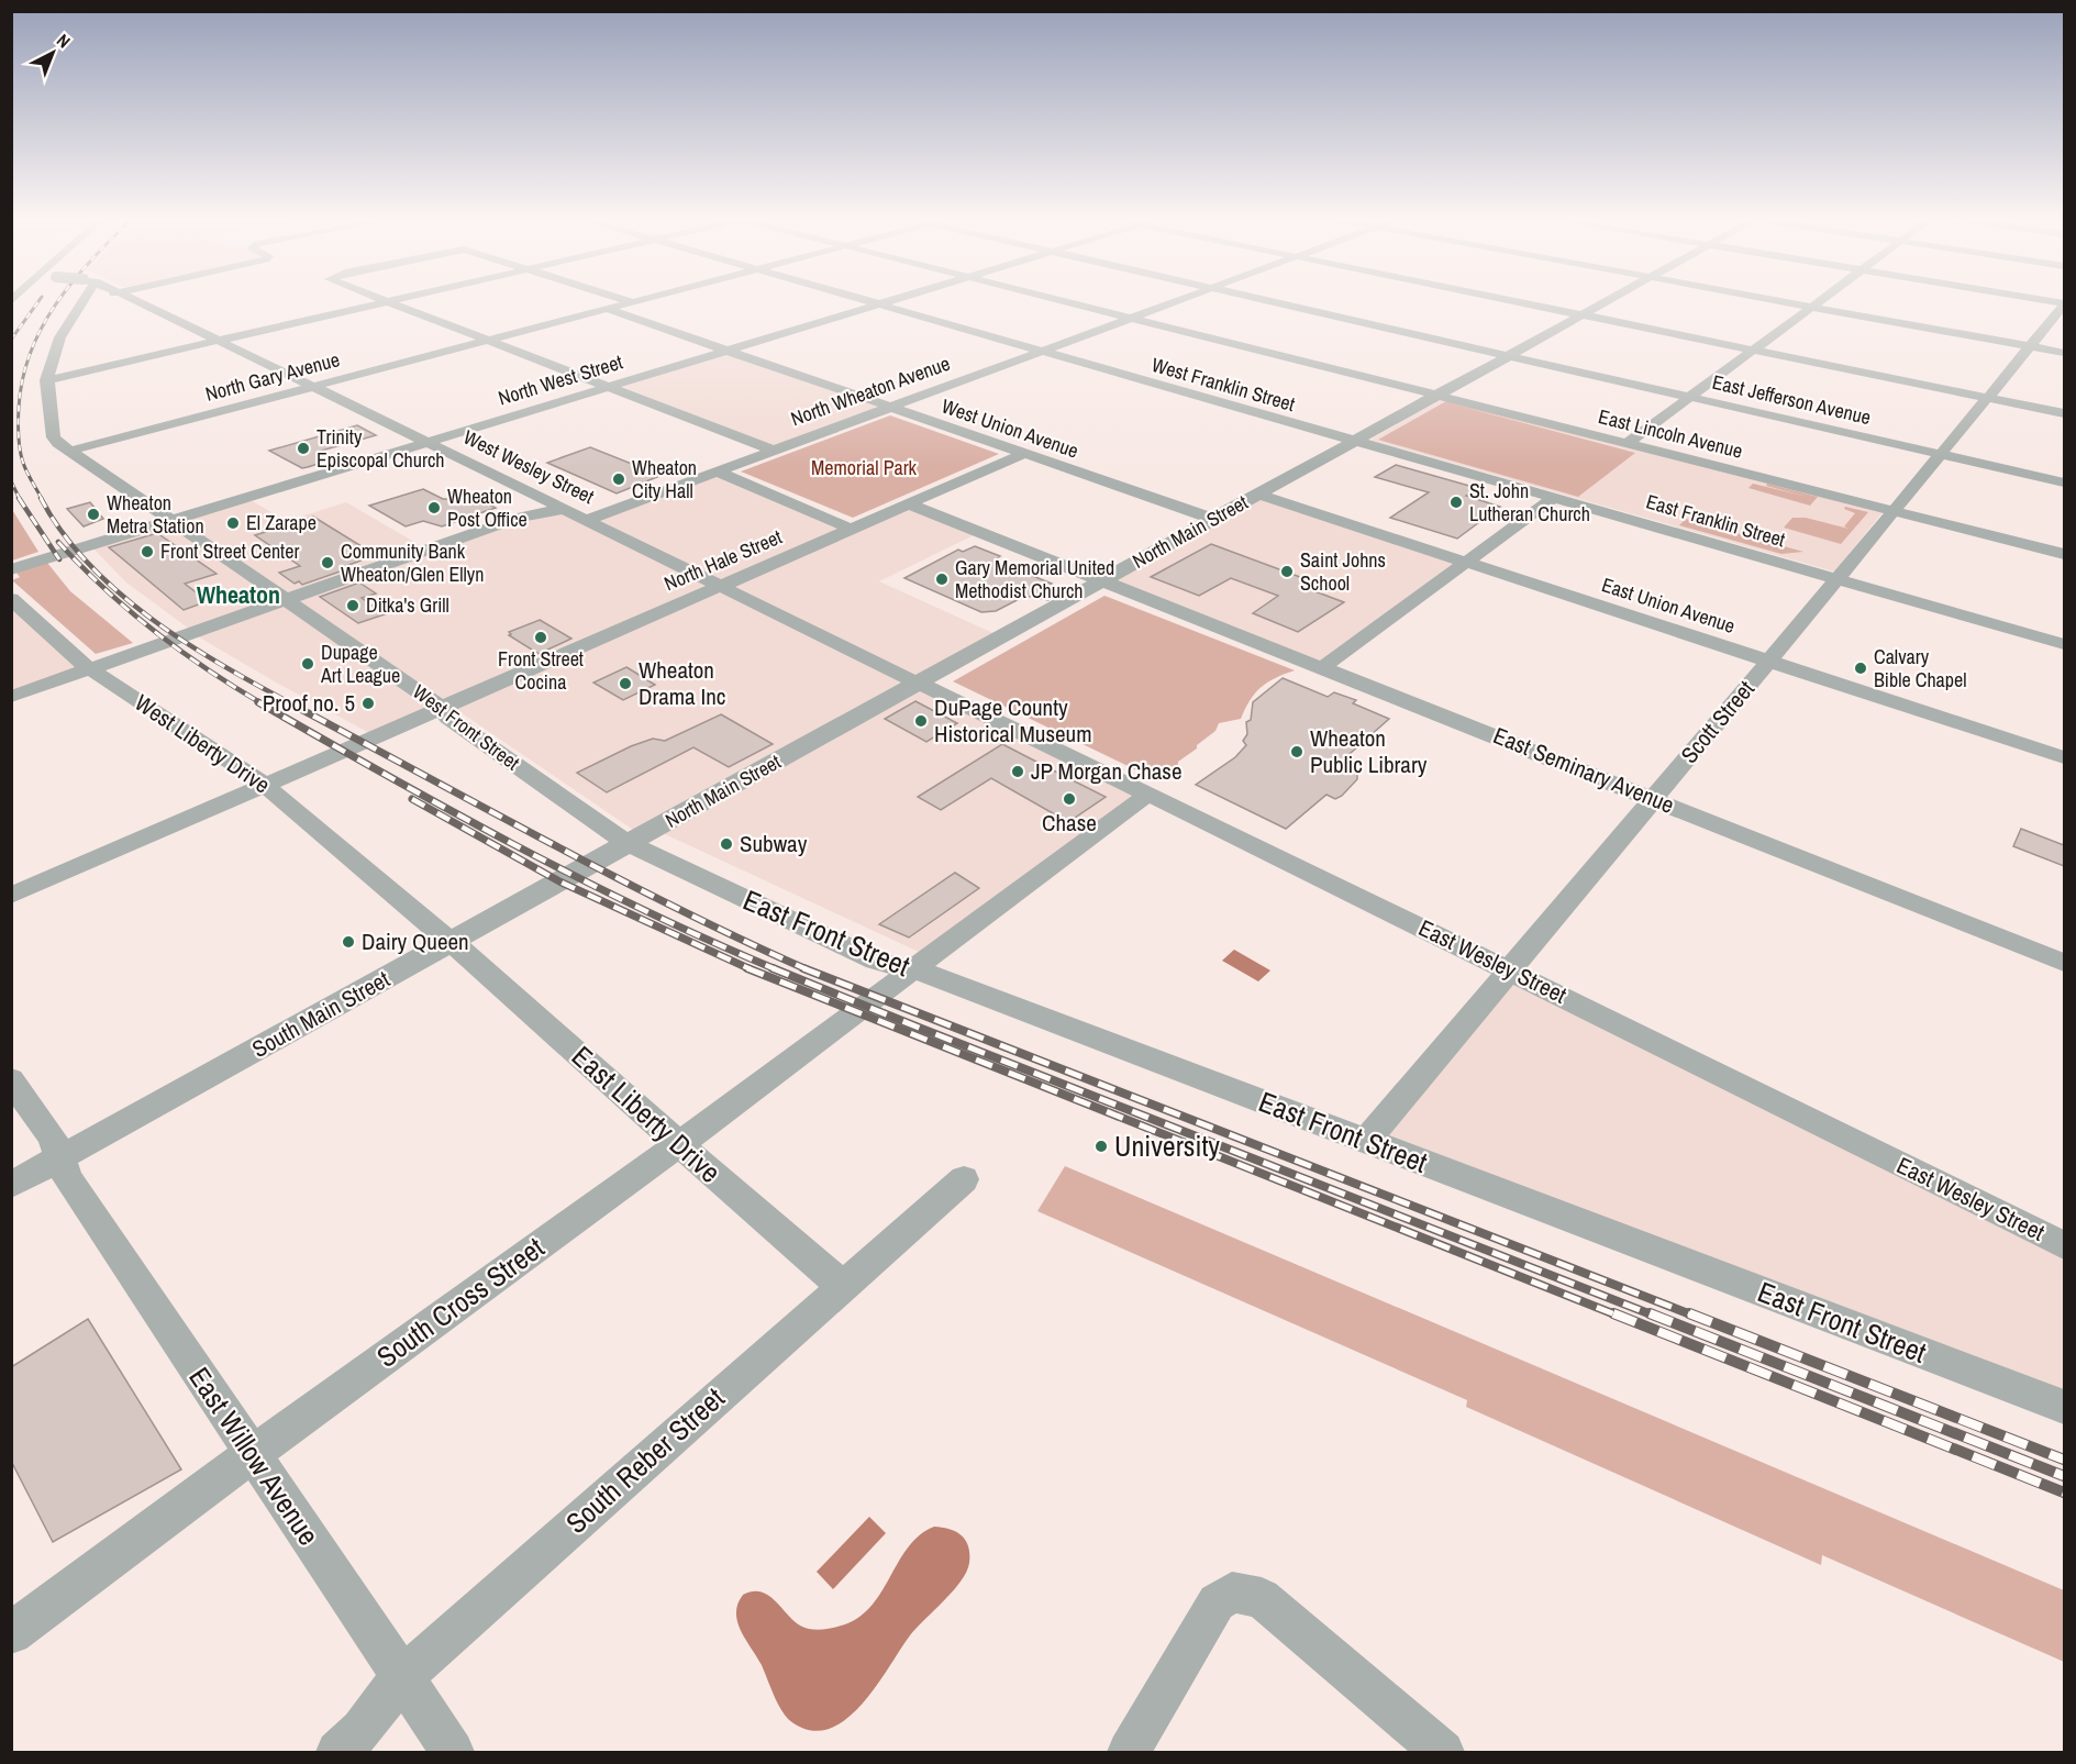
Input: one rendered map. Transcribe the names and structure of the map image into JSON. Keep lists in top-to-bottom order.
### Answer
{
  "streets": {
    "street": [
      "North Gary Avenue",
      "North West Street",
      "West Franklin Street",
      "North Wheaton Avenue",
      "East Jefferson Avenue",
      "West Union Avenue",
      "East Lincoln Avenue",
      "West Wesley Street",
      "East Franklin Street",
      "North Main Street",
      "North Hale Street",
      "East Union Avenue",
      "Scott Street",
      "West Front Street",
      "West Liberty Drive",
      "East Seminary Avenue",
      "East Front Street",
      "East Wesley Street",
      "South Main Street",
      "East Liberty Drive",
      "South Cross Street",
      "East Willow Avenue",
      "South Reber Street"
    ]
  },
  "crossings": [
    ["North Gary Avenue", "West Union Avenue"],
    ["North Gary Avenue", "West Wesley Street"],
    ["North Gary Avenue", "West Front Street"],
    ["North West Street", "West Franklin Street"],
    ["North West Street", "West Union Avenue"],
    ["North West Street", "West Wesley Street"],
    ["North West Street", "West Front Street"],
    ["West Franklin Street", "North Wheaton Avenue"],
    ["West Franklin Street", "East Franklin Street"],
    ["West Franklin Street", "North Main Street"],
    ["North Wheaton Avenue", "West Union Avenue"],
    ["North Wheaton Avenue", "East Lincoln Avenue"],
    ["North Wheaton Avenue", "West Wesley Street"],
    ["East Jefferson Avenue", "North Main Street"],
    ["East Jefferson Avenue", "Scott Street"],
    ["West Union Avenue", "North Main Street"],
    ["West Union Avenue", "North Hale Street"],
    ["East Lincoln Avenue", "North Main Street"],
    ["East Lincoln Avenue", "Scott Street"],
    ["West Wesley Street", "North Main Street"],
    ["West Wesley Street", "North Hale Street"],
    ["West Wesley Street", "East Wesley Street"],
    ["East Franklin Street", "North Main Street"],
    ["East Franklin Street", "Scott Street"],
    ["North Main Street", "East Union Avenue"],
    ["North Main Street", "West Front Street"],
    ["North Main Street", "East Seminary Avenue"],
    ["North Main Street", "East Front Street"],
    ["North Main Street", "East Wesley Street"],
    ["North Main Street", "South Main Street"],
    ["North Hale Street", "West Front Street"],
    ["North Hale Street", "West Liberty Drive"],
    ["North Hale Street", "East Seminary Avenue"],
    ["East Union Avenue", "Scott Street"],
    ["Scott Street", "East Seminary Avenue"],
    ["Scott Street", "East Front Street"],
    ["Scott Street", "East Wesley Street"],
    ["West Front Street", "East Front Street"],
    ["West Front Street", "South Main Street"],
    ["West Liberty Drive", "South Main Street"],
    ["West Liberty Drive", "East Liberty Drive"],
    ["East Front Street", "South Main Street"],
    ["East Front Street", "South Cross Street"],
    ["East Wesley Street", "South Cross Street"],
    ["South Main Street", "East Liberty Drive"],
    ["South Main Street", "East Willow Avenue"],
    ["East Liberty Drive", "South Cross Street"],
    ["East Liberty Drive", "South Reber Street"],
    ["South Cross Street", "East Willow Avenue"],
    ["East Willow Avenue", "South Reber Street"]
  ],
  "districts": ["Wheaton"],
  "parks": ["Memorial Park"],
  "places": [
    "Trinity Episcopal Church",
    "Wheaton City Hall",
    "St. John Lutheran Church",
    "Wheaton Post Office",
    "Wheaton Metra Station",
    "El Zarape",
    "Front Street Center",
    "Community Bank Wheaton/Glen Ellyn",
    "Saint Johns School",
    "Gary Memorial United Methodist Church",
    "Ditka's Grill",
    "Front Street Cocina",
    "Dupage Art League",
    "Calvary Bible Chapel",
    "Wheaton Drama Inc",
    "Proof no. 5",
    "DuPage County Historical Museum",
    "Wheaton Public Library",
    "JP Morgan Chase",
    "Chase",
    "Subway",
    "Dairy Queen",
    "University"
  ],
  "north": "top right"
}
